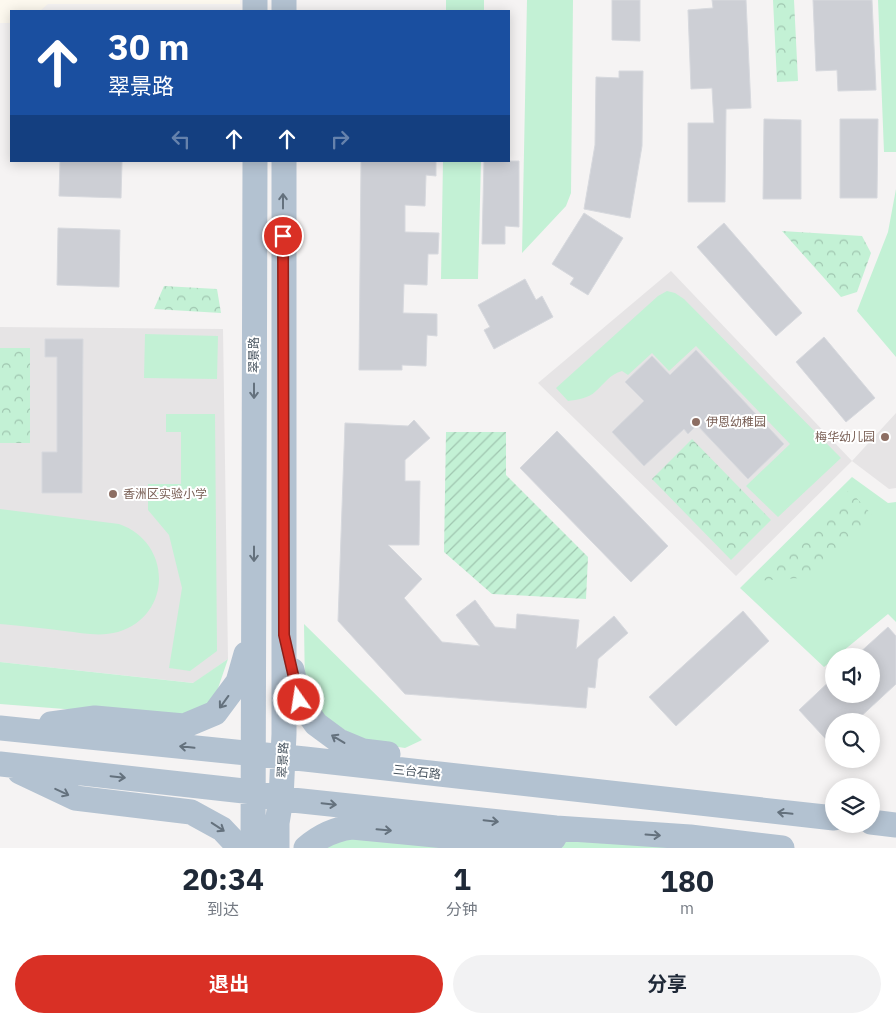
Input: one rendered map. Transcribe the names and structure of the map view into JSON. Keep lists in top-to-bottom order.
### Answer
{
  "streets": {
    "main road": ["翠景路", "三台石路"]
  },
  "crossings": [
    ["翠景路", "三台石路"]
  ],
  "places": ["伊恩幼稚园", "梅华幼儿园", "香洲区实验小学"],
  "page": {
    "turn": ["30 m", "翠景路"],
    "eta": [
      "20:34",
      "到达",
      "1",
      "分钟",
      "180",
      "m"
    ],
    "buttons": ["退出", "分享"]
  }
}
